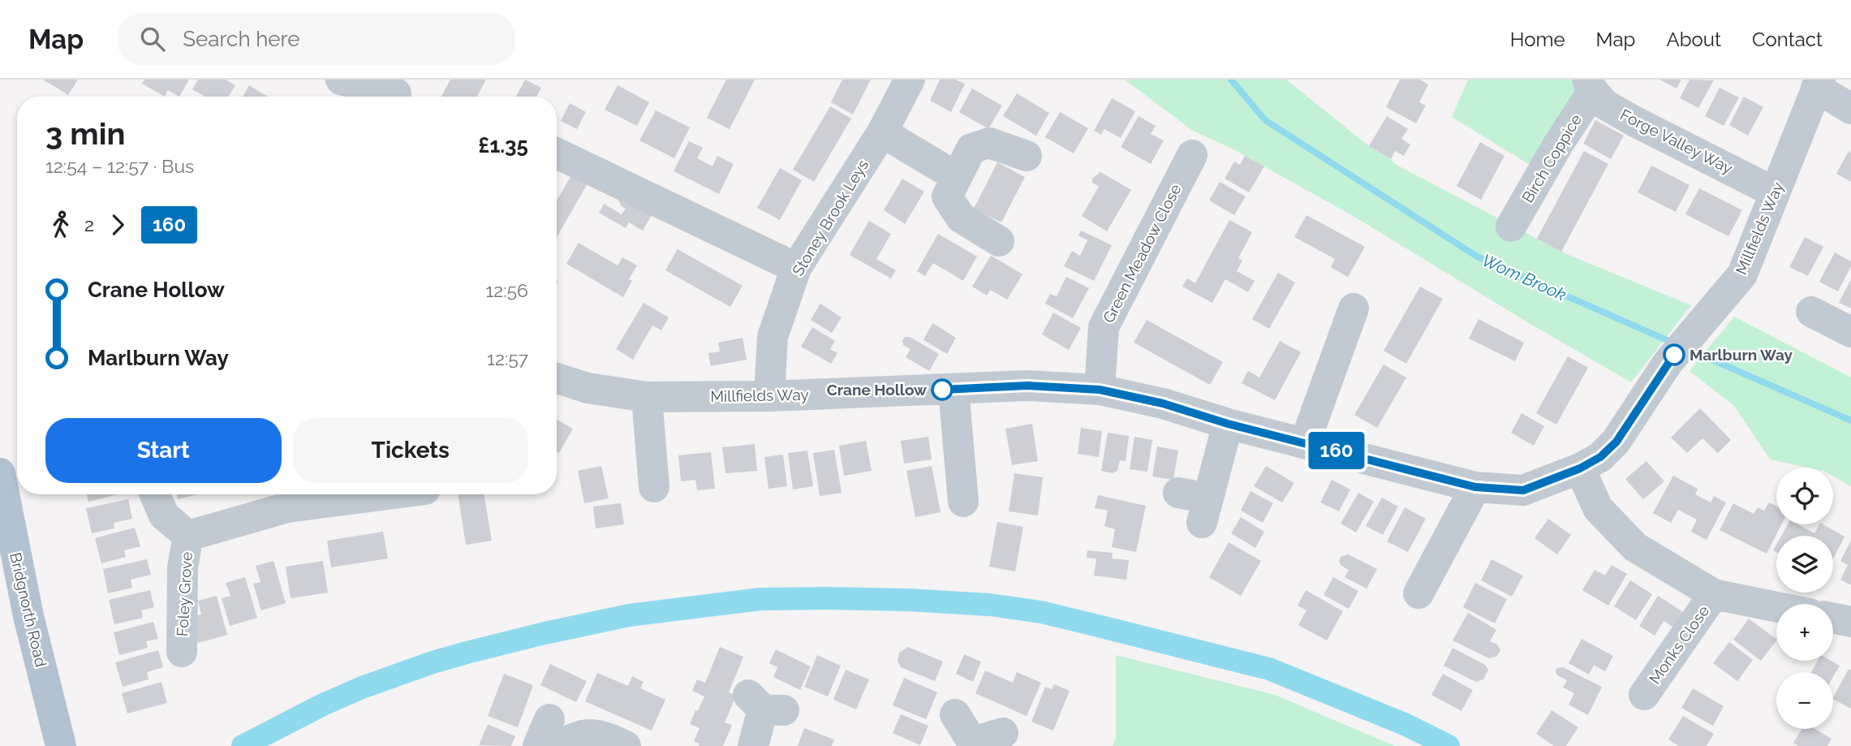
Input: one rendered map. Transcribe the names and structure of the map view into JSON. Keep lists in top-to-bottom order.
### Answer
{
  "streets": {
    "main road": ["Bridgnorth Road"],
    "street": [
      "Forge Valley Way",
      "Birch Coppice",
      "Stoney Brook Leys",
      "Millfields Way",
      "Green Meadow Close",
      "Foley Grove",
      "Monks Close"
    ]
  },
  "crossings": [
    ["Forge Valley Way", "Birch Coppice"],
    ["Forge Valley Way", "Millfields Way"],
    ["Stoney Brook Leys", "Millfields Way"],
    ["Millfields Way", "Green Meadow Close"]
  ],
  "water": ["Wom Brook"],
  "places": ["Marlburn Way", "Crane Hollow"],
  "lines": ["bus line 160"],
  "page": {
    "header": "Map",
    "search": "Search here",
    "nav": [
      "Home",
      "Map",
      "About",
      "Contact"
    ],
    "on_map": "160",
    "heading": ["3 min", "12:54 – 12:57 · Bus", "£1.35"],
    "legs": ["2", "160"],
    "list": [
      {
        "name": "Crane Hollow",
        "value": "12:56"
      },
      {
        "name": "Marlburn Way",
        "value": "12:57"
      }
    ],
    "buttons": ["Start", "Tickets"],
    "map_buttons": ["+", "−"]
  }
}
